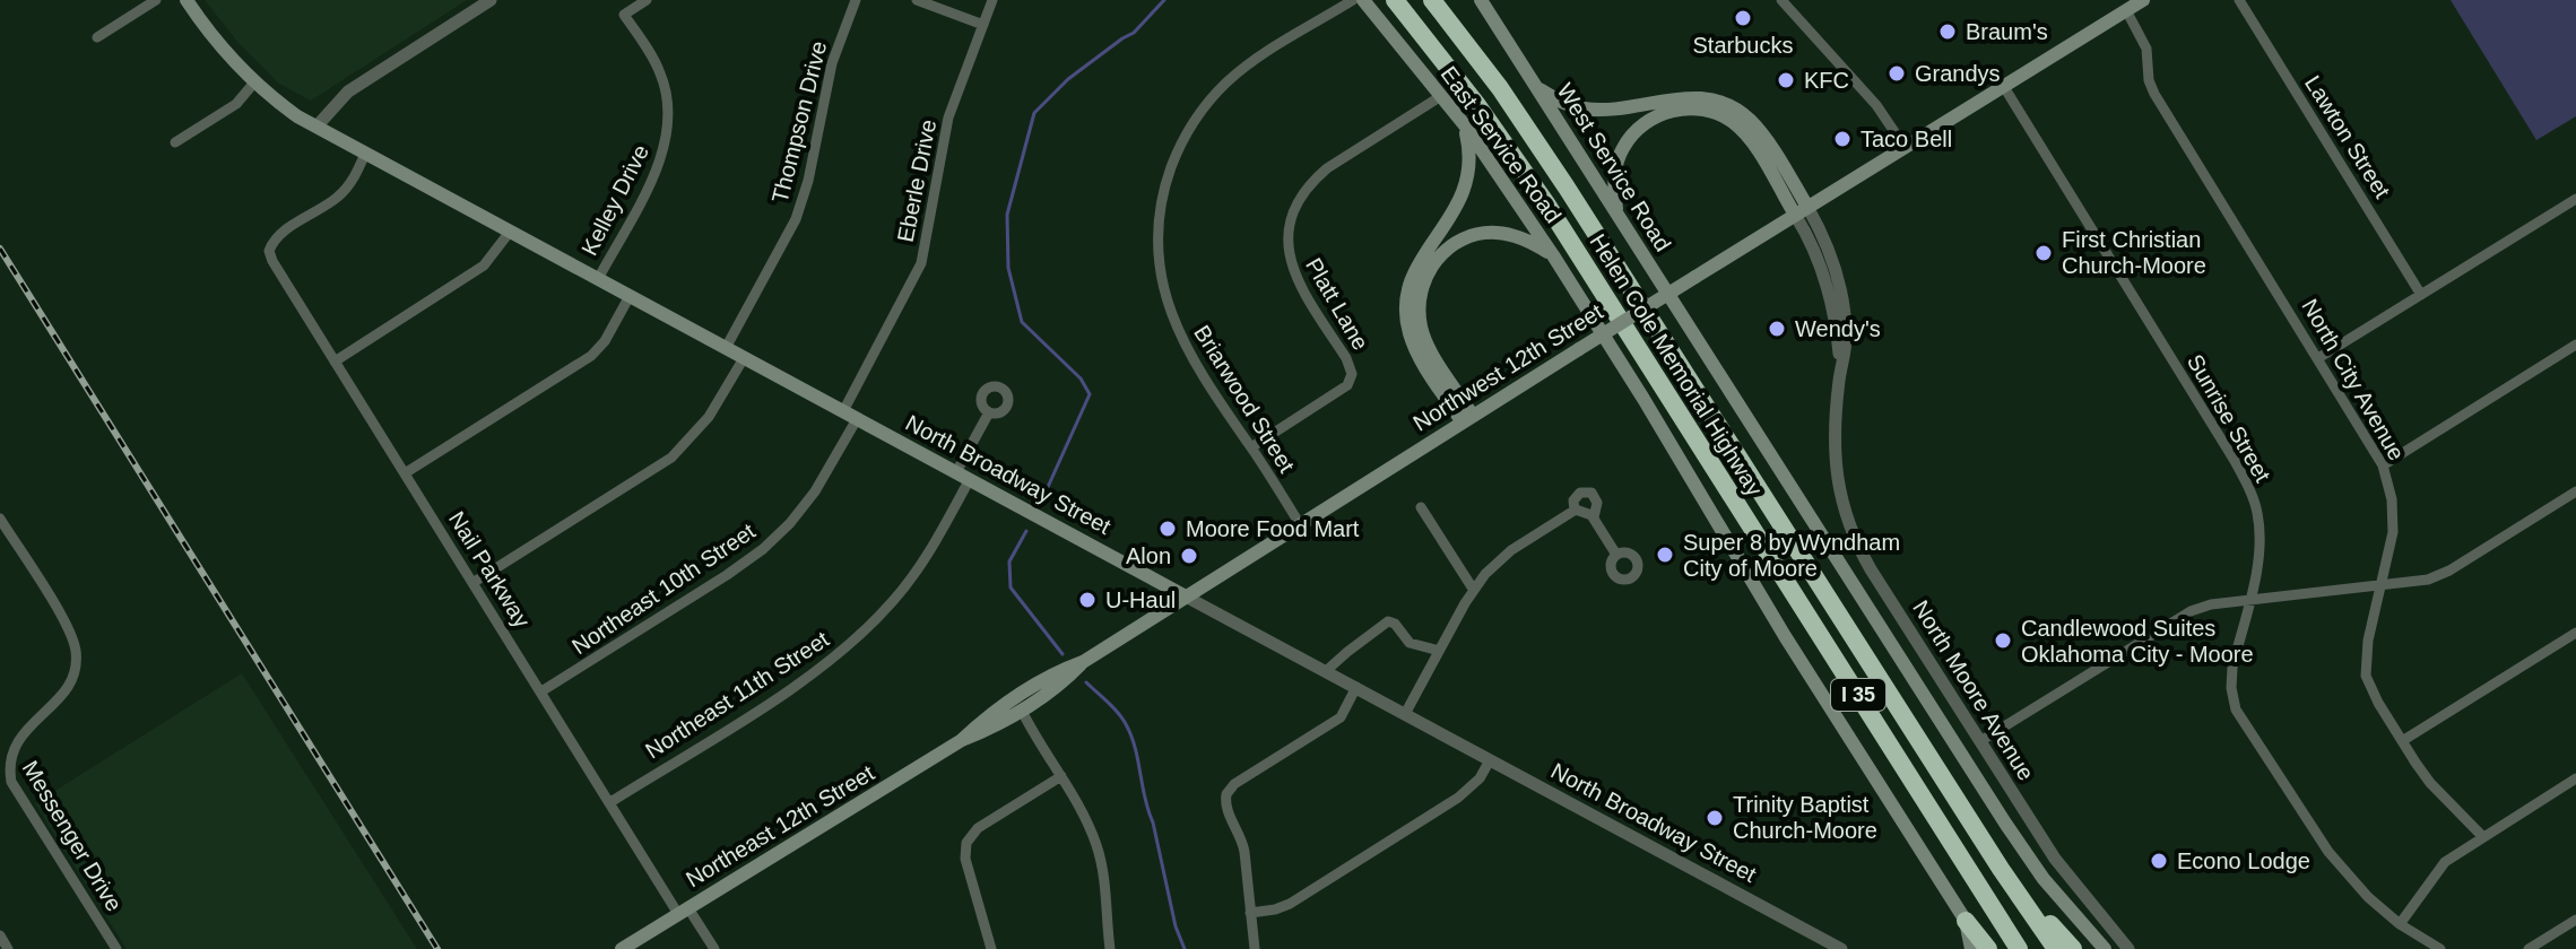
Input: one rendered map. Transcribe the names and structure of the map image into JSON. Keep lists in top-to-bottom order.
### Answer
{
  "streets": {
    "highway": ["Helen Cole Memorial Highway", "I 35"],
    "main road": [
      "East Service Road",
      "West Service Road",
      "Northwest 12th Street",
      "North Broadway Street",
      "Northeast 12th Street"
    ],
    "street": [
      "Thompson Drive",
      "Lawton Street",
      "Eberle Drive",
      "Kelley Drive",
      "Platt Lane",
      "North City Avenue",
      "Briarwood Street",
      "Sunrise Street",
      "Nail Parkway",
      "Northeast 10th Street",
      "North Moore Avenue",
      "Northeast 11th Street",
      "Messenger Drive"
    ]
  },
  "crossings": [
    ["Thompson Drive", "North Broadway Street"],
    ["East Service Road", "Platt Lane"],
    ["Eberle Drive", "North Broadway Street"],
    ["Kelley Drive", "North Broadway Street"],
    ["Platt Lane", "Briarwood Street"],
    ["Northwest 12th Street", "North City Avenue"],
    ["Northwest 12th Street", "Briarwood Street"],
    ["Northwest 12th Street", "Sunrise Street"],
    ["Northwest 12th Street", "North Broadway Street"],
    ["Northwest 12th Street", "North Moore Avenue"],
    ["Northwest 12th Street", "Northeast 12th Street"],
    ["North Broadway Street", "Nail Parkway"],
    ["North Broadway Street", "Northeast 10th Street"],
    ["North Broadway Street", "Northeast 11th Street"],
    ["Nail Parkway", "Northeast 10th Street"],
    ["Nail Parkway", "Northeast 11th Street"],
    ["Nail Parkway", "Northeast 12th Street"]
  ],
  "places": [
    "Starbucks",
    "Braum's",
    "Grandys",
    "KFC",
    "Taco Bell",
    "First Christian Church-Moore",
    "Wendy's",
    "Moore Food Mart",
    "Super 8 by Wyndham City of Moore",
    "Alon",
    "U-Haul",
    "Candlewood Suites Oklahoma City - Moore",
    "Trinity Baptist Church-Moore",
    "Econo Lodge"
  ]
}
